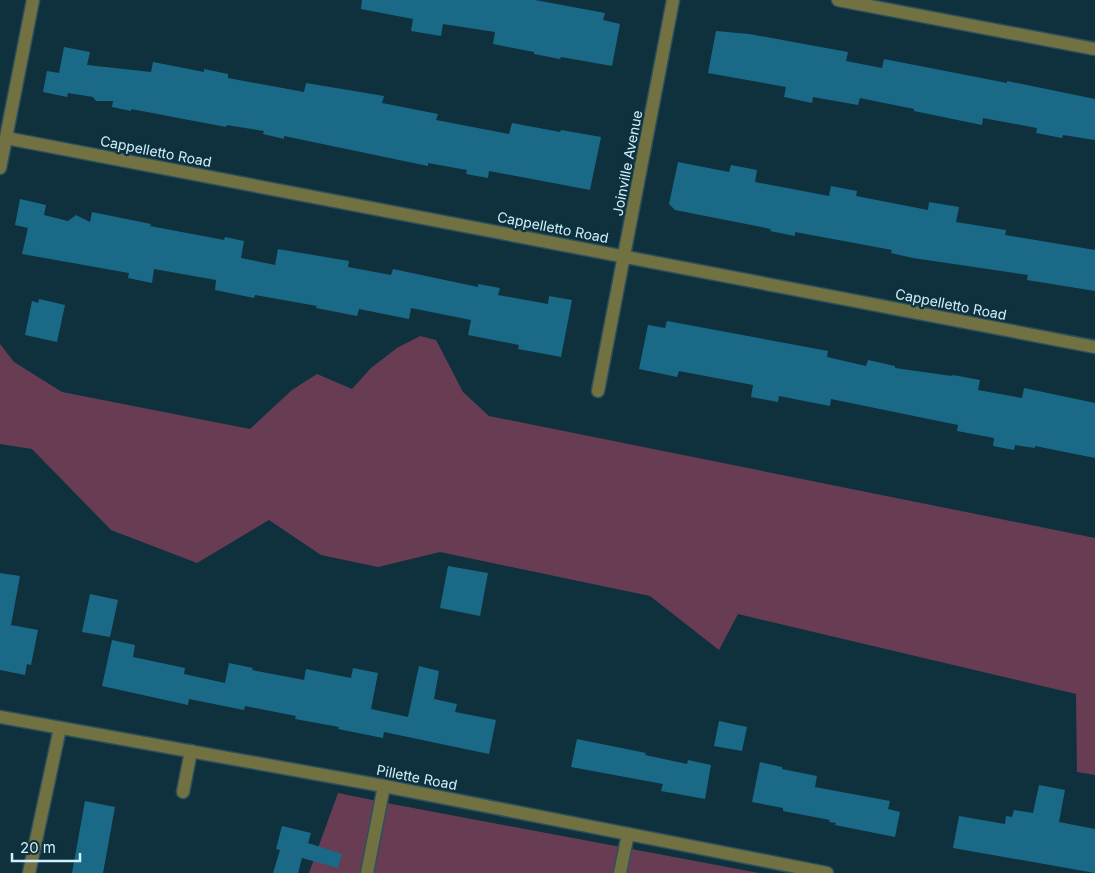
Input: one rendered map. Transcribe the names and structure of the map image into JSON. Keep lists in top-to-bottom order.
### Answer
{
  "streets": {
    "street": ["Cappelletto Road", "Joinville Avenue", "Pillette Road"]
  },
  "crossings": [
    ["Cappelletto Road", "Joinville Avenue"]
  ],
  "scale_bar": "20 m"
}
